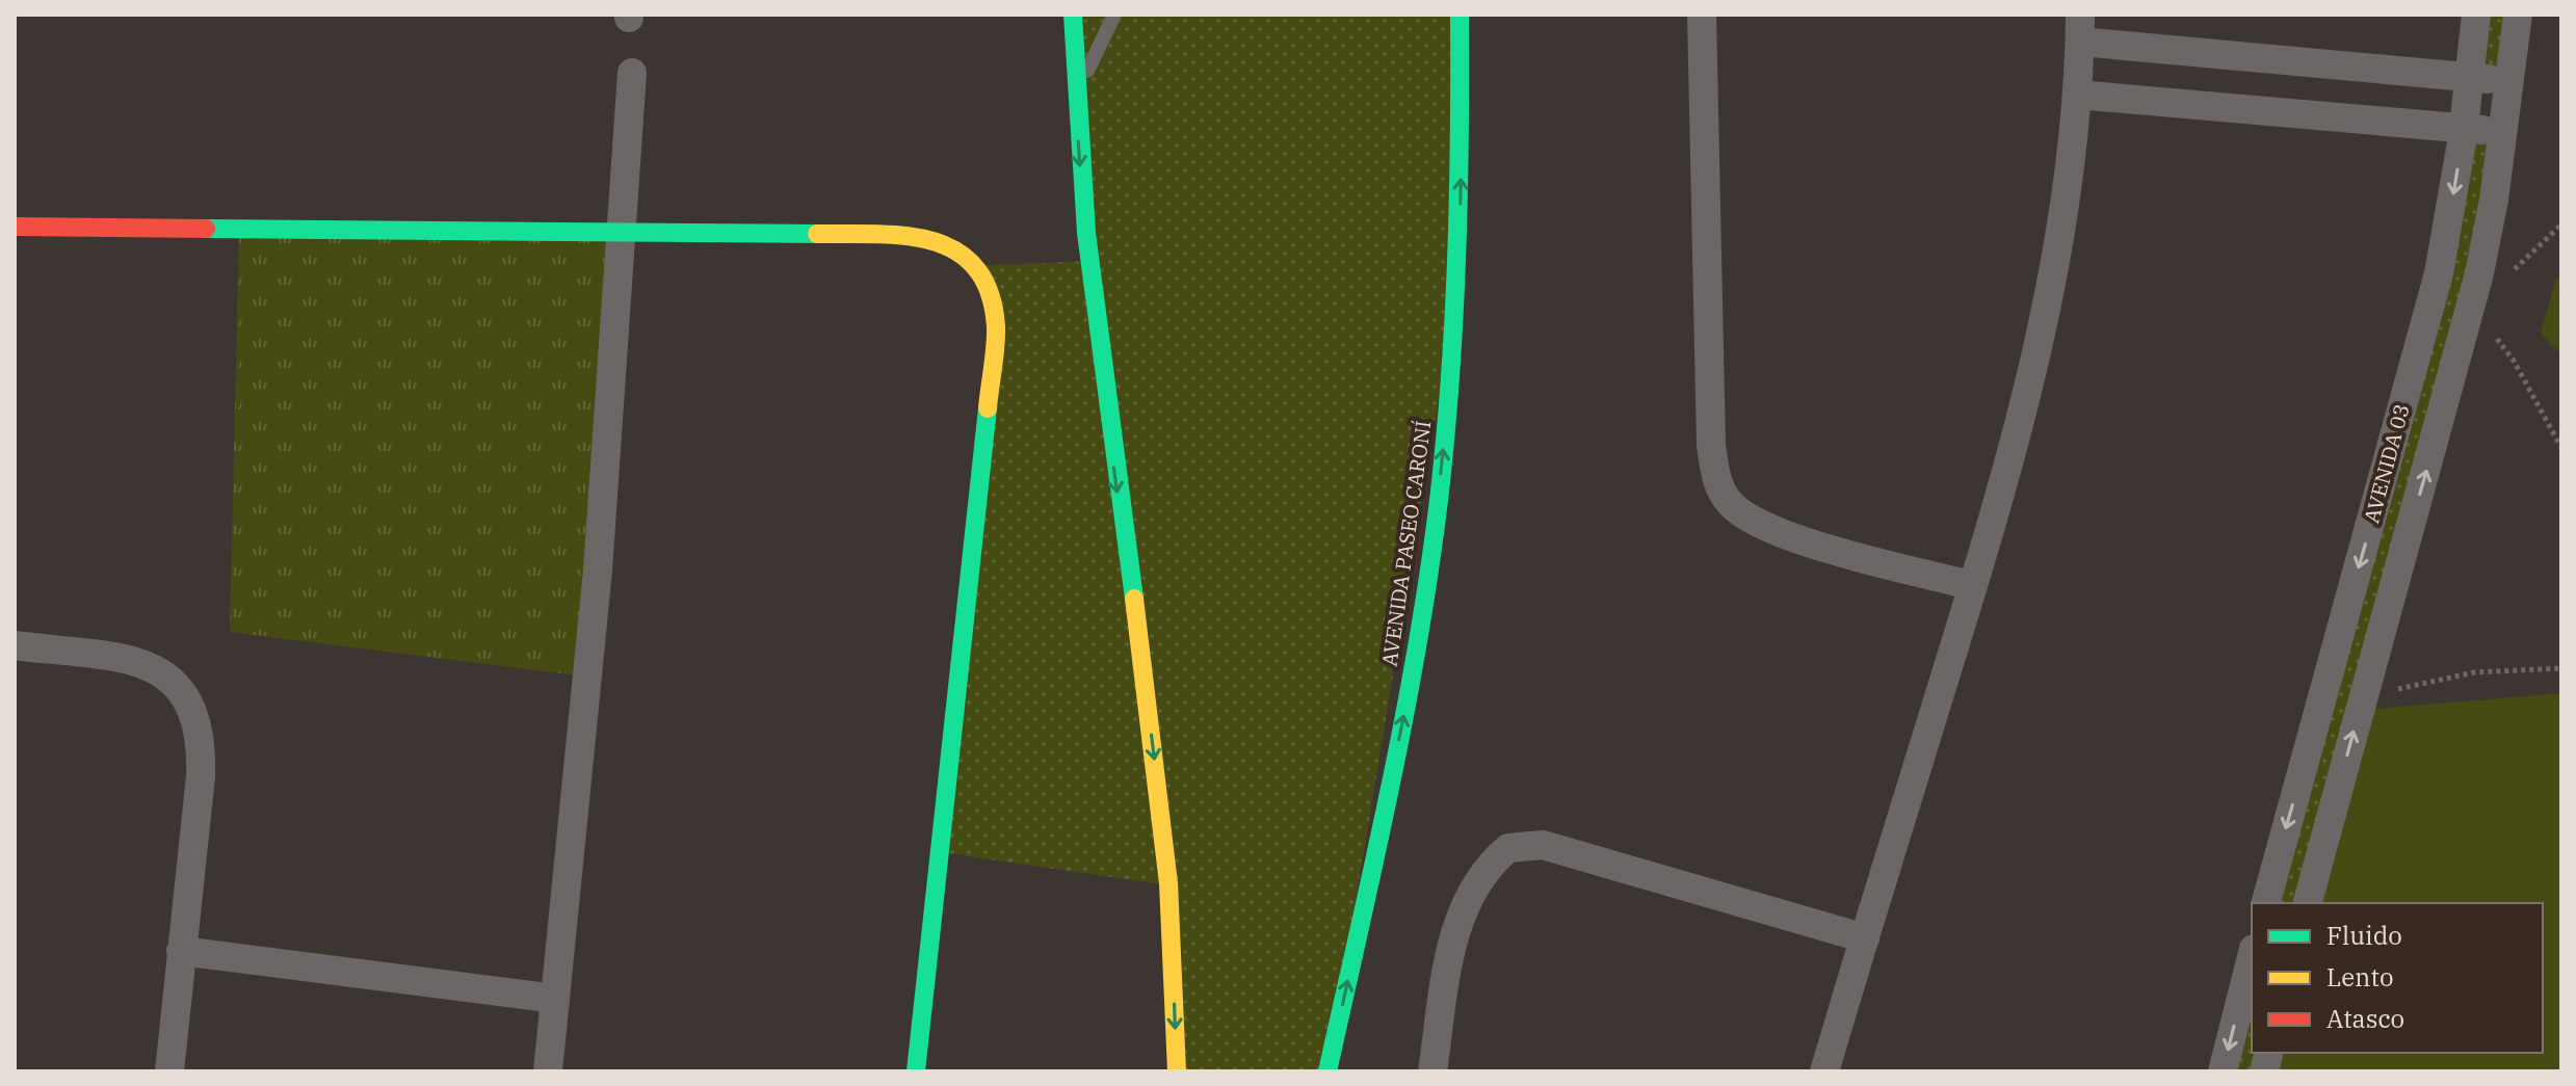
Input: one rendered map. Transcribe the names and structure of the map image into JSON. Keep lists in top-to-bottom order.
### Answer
{
  "streets": {
    "street": ["AVENIDA 03", "AVENIDA PASEO CARONÍ"]
  },
  "one_way": ["AVENIDA PASEO CARONÍ"],
  "legend": ["Fluido", "Lento", "Atasco"]
}
